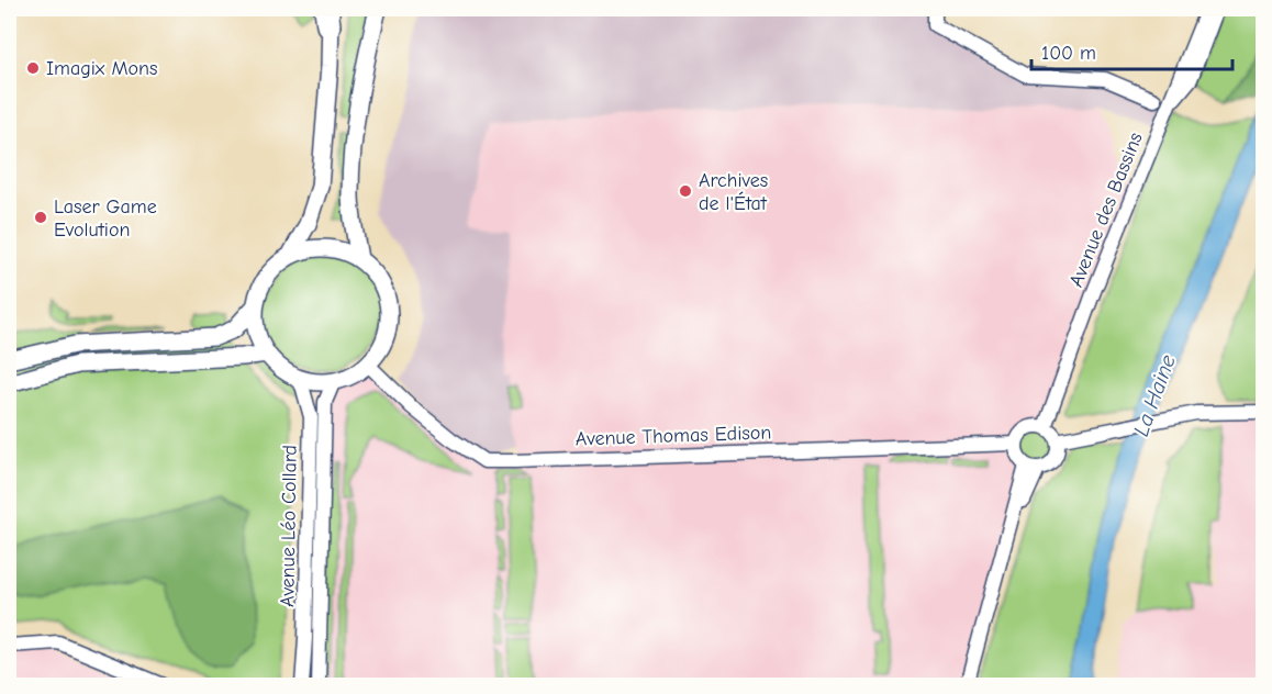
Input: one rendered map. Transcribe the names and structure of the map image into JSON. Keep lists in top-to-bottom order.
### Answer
{
  "streets": {
    "street": ["Avenue des Bassins", "Avenue Thomas Edison", "Avenue Léo Collard"]
  },
  "crossings": [
    ["Avenue des Bassins", "Avenue Thomas Edison"],
    ["Avenue Thomas Edison", "Avenue Léo Collard"]
  ],
  "water": ["La Haine"],
  "places": ["Imagix Mons", "Archives de l'État", "Laser Game Evolution"],
  "scale_bar": "100 m"
}
